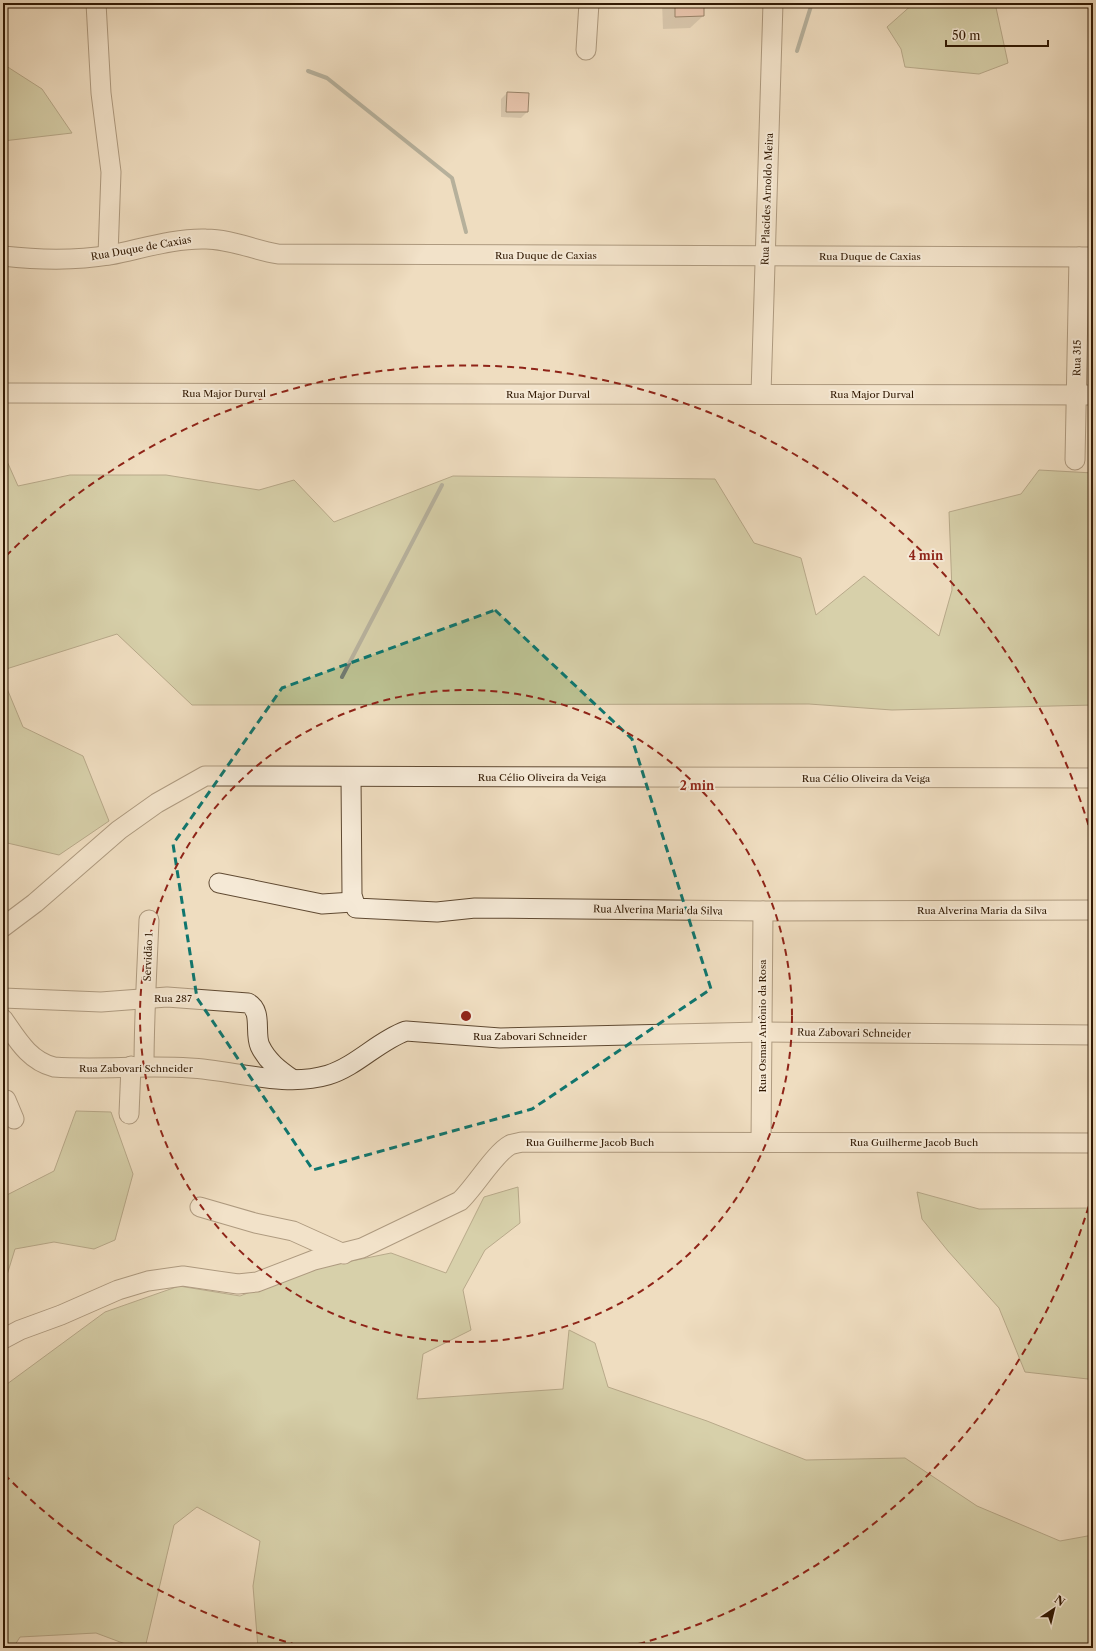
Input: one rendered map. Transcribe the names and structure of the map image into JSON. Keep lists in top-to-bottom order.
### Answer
{
  "streets": {
    "street": [
      "Rua Placides Arnoldo Meira",
      "Rua Duque de Caxias",
      "Rua 315",
      "Rua Major Durval",
      "Rua Célio Oliveira da Veiga",
      "Rua Alverina Maria da Silva",
      "Servidão 1",
      "Rua 287",
      "Rua Osmar Antônio da Rosa",
      "Rua Zabovari Schneider",
      "Rua Guilherme Jacob Buch"
    ]
  },
  "crossings": [
    ["Rua Placides Arnoldo Meira", "Rua Duque de Caxias"],
    ["Rua Placides Arnoldo Meira", "Rua Major Durval"],
    ["Rua Duque de Caxias", "Rua 315"],
    ["Rua 315", "Rua Major Durval"],
    ["Rua Alverina Maria da Silva", "Rua Osmar Antônio da Rosa"],
    ["Servidão 1", "Rua 287"],
    ["Servidão 1", "Rua Zabovari Schneider"],
    ["Rua 287", "Rua Zabovari Schneider"],
    ["Rua Osmar Antônio da Rosa", "Rua Zabovari Schneider"],
    ["Rua Osmar Antônio da Rosa", "Rua Guilherme Jacob Buch"]
  ],
  "scale_bar": "50 m",
  "north": "top right",
  "rings": ["4 min", "2 min"]
}
